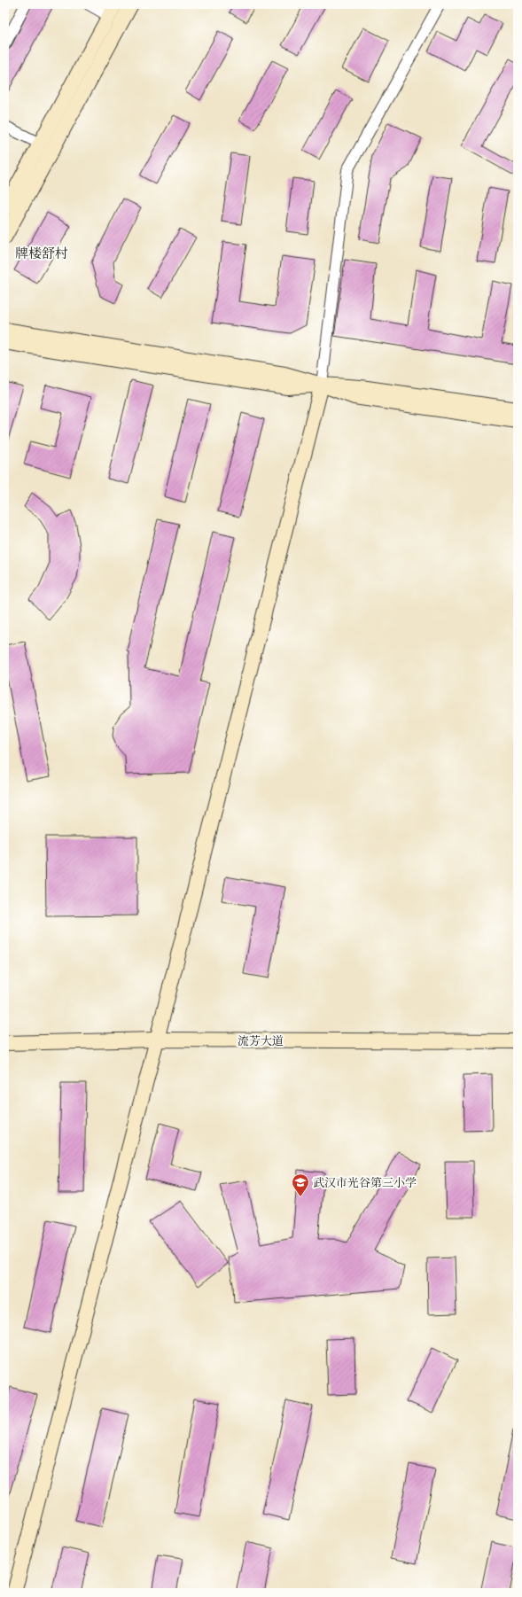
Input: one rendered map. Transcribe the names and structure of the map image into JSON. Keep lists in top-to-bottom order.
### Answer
{
  "streets": {
    "main road": ["流芳大道"]
  },
  "districts": ["牌楼舒村"],
  "places": {
    "school or university": ["武汉市光谷第三小学"]
  }
}
